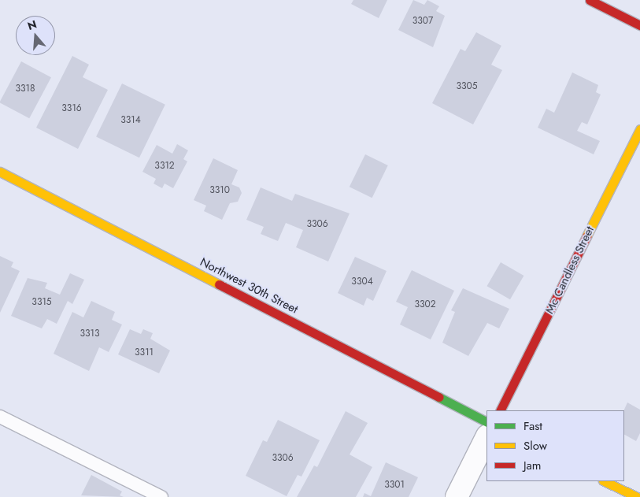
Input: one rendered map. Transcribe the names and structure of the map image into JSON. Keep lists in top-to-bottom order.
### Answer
{
  "streets": {
    "street": ["Mc Candless Street", "Northwest 30th Street"]
  },
  "house_numbers": [
    "3307",
    "3305",
    "3318",
    "3316",
    "3314",
    "3312",
    "3310",
    "3306",
    "3304",
    "3315",
    "3302",
    "3313",
    "3311",
    "3306",
    "3301"
  ],
  "legend": ["Fast", "Slow", "Jam"],
  "north": "top"
}
